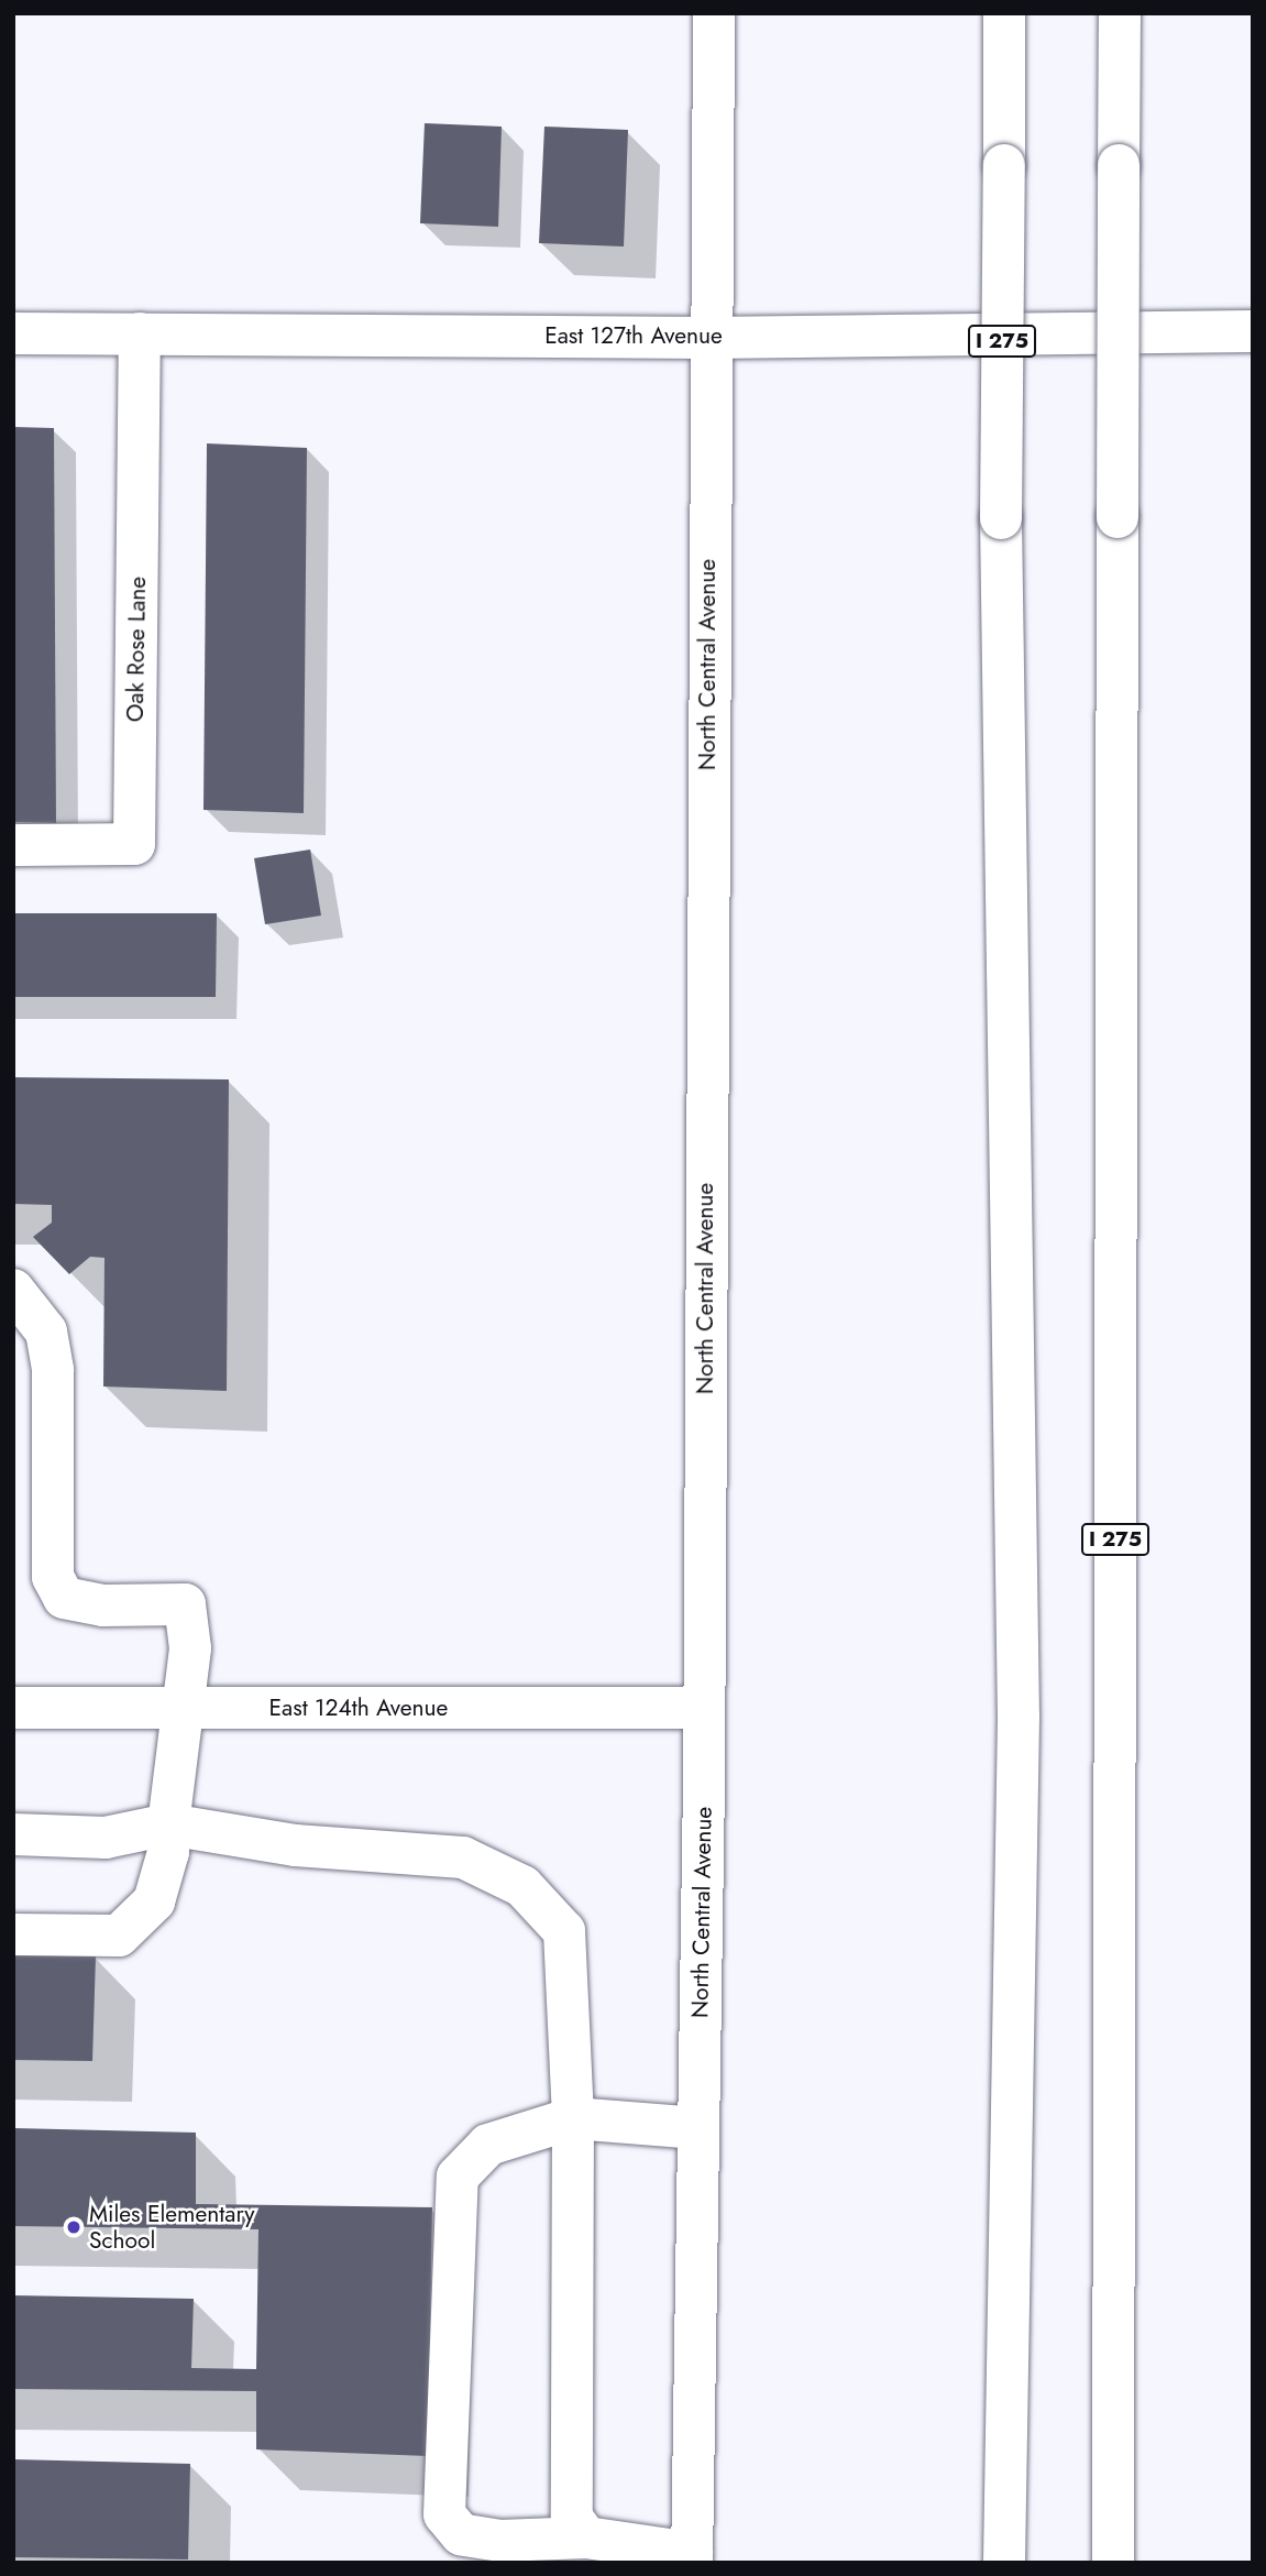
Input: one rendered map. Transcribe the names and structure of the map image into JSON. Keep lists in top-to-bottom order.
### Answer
{
  "streets": {
    "main road": [
      "East 127th Avenue",
      "I 275",
      "Oak Rose Lane",
      "North Central Avenue",
      "East 124th Avenue"
    ]
  },
  "crossings": [
    ["East 127th Avenue", "Oak Rose Lane"],
    ["East 127th Avenue", "North Central Avenue"],
    ["North Central Avenue", "East 124th Avenue"]
  ],
  "places": ["Miles Elementary School"]
}
